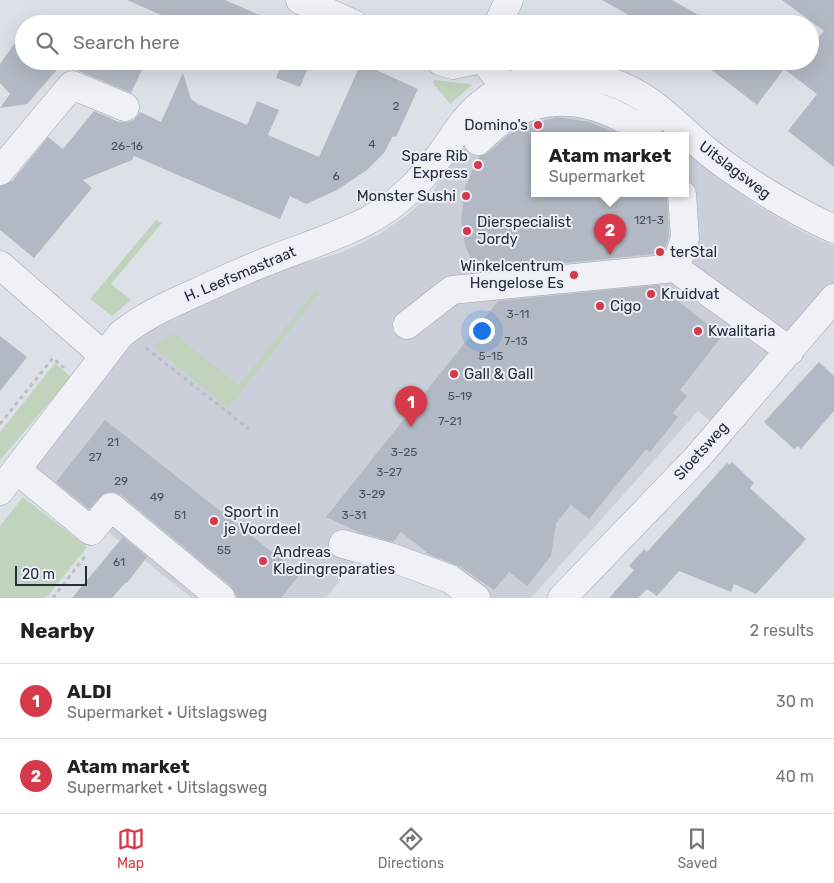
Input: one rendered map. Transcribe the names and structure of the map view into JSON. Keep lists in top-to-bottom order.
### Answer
{
  "streets": {
    "street": ["Uitslagsweg", "H. Leefsmastraat", "Sloetsweg"]
  },
  "crossings": [
    ["Uitslagsweg", "H. Leefsmastraat"]
  ],
  "places": [
    "Domino's",
    "Spare Rib Express",
    "Monster Sushi",
    "Dierspecialist Jordy",
    "terStal",
    "Winkelcentrum Hengelose Es",
    "Kruidvat",
    "Cigo",
    "Kwalitaria",
    "Gall & Gall",
    "Sport in je Voordeel",
    "Andreas Kledingreparaties"
  ],
  "house_numbers": [
    "2",
    "4",
    "26-16",
    "6",
    "121-3",
    "3-11",
    "7-13",
    "5-15",
    "5-19",
    "7-21",
    "21",
    "3-25",
    "27",
    "3-27",
    "29",
    "3-29",
    "49",
    "51",
    "3-31",
    "55",
    "61"
  ],
  "scale_bar": "20 m",
  "page": {
    "search": "Search here",
    "popup": ["Atam market", "Supermarket"],
    "pins": ["2", "1"],
    "scale": "20 m",
    "heading": ["Nearby", "2 results"],
    "list": [
      {
        "mark": "1",
        "name": "ALDI",
        "note": "Supermarket · Uitslagsweg",
        "value": "30 m"
      },
      {
        "mark": "2",
        "name": "Atam market",
        "note": "Supermarket · Uitslagsweg",
        "value": "40 m"
      }
    ],
    "nav": ["Map", "Directions", "Saved"]
  }
}
